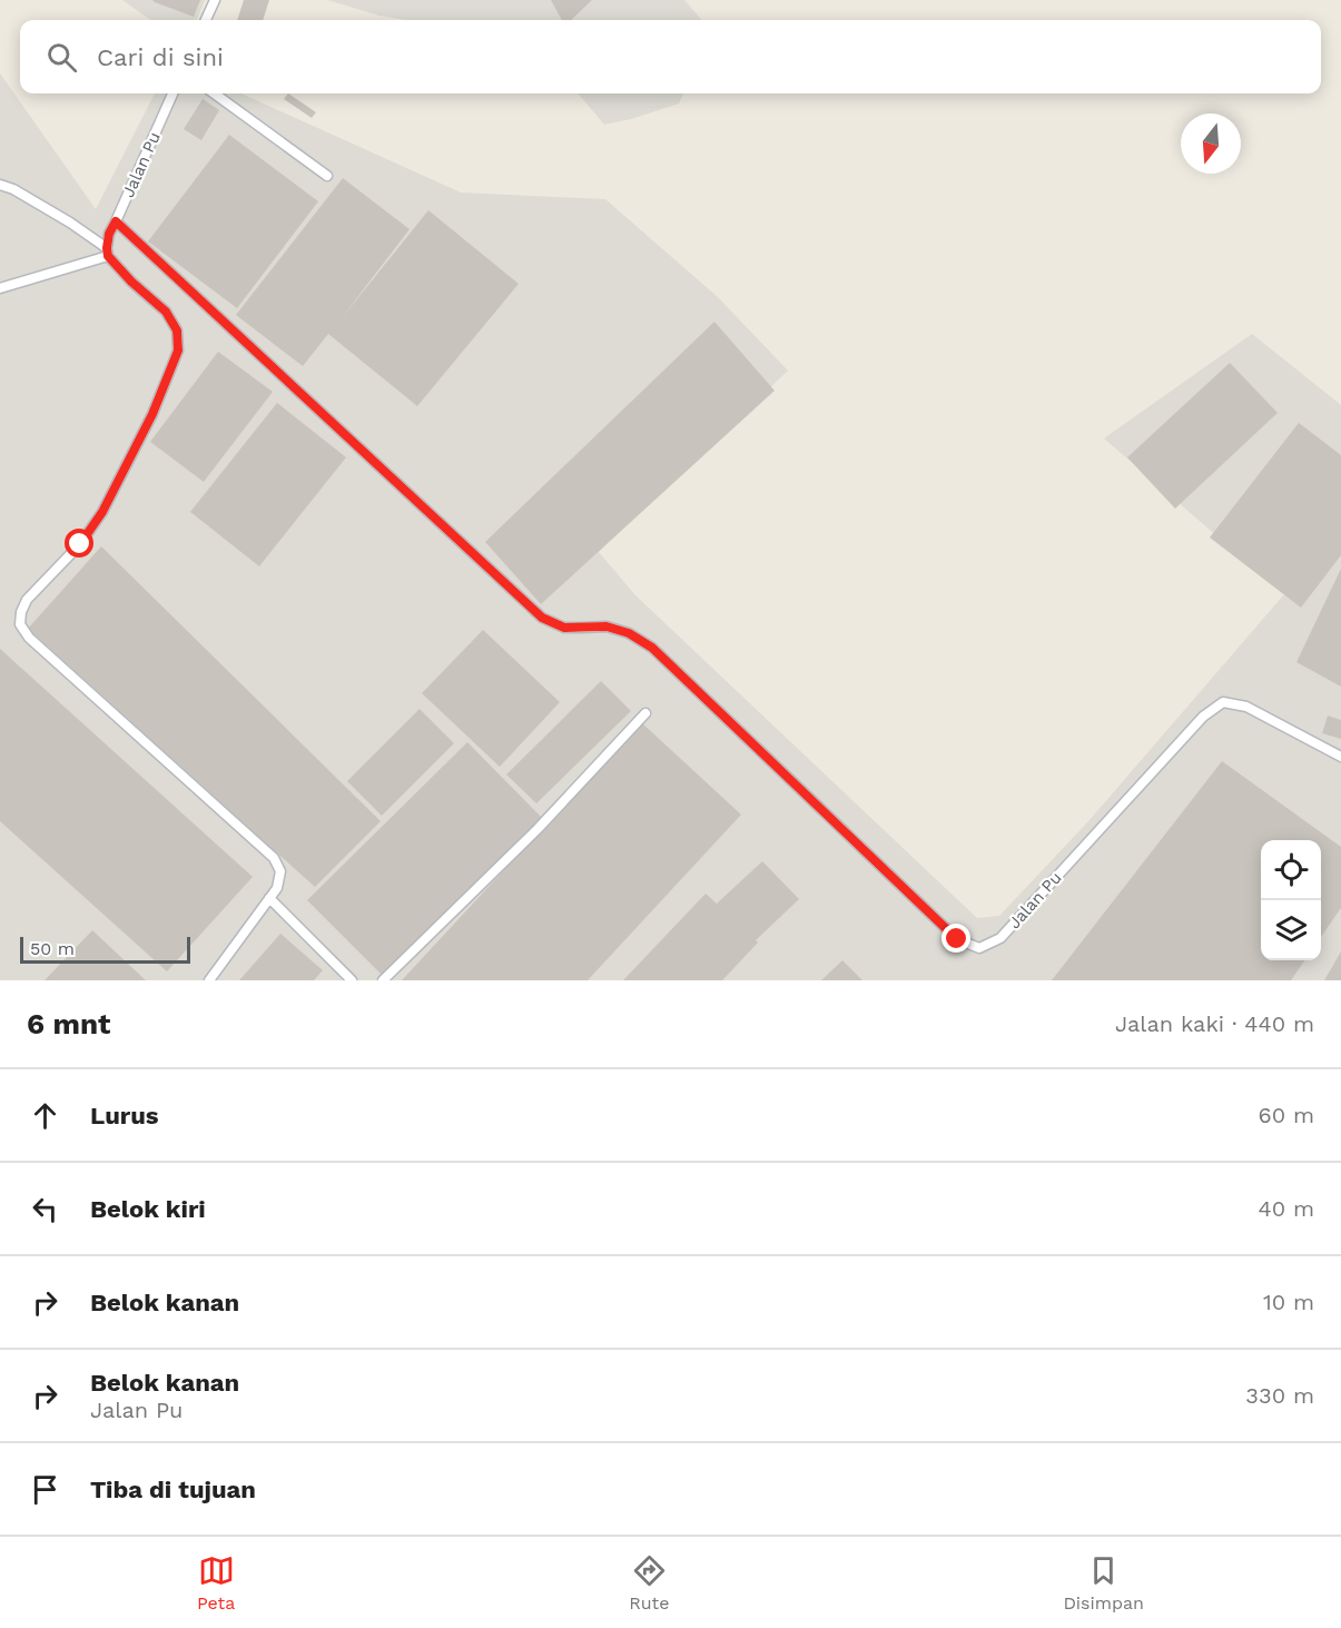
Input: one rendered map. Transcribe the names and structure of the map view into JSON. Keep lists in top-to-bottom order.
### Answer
{
  "streets": {
    "lane": ["Jalan Pu"]
  },
  "scale_bar": "50 m",
  "north": "bottom",
  "page": {
    "search": "Cari di sini",
    "scale": "50 m",
    "heading": ["6 mnt", "Jalan kaki · 440 m"],
    "list": [
      ["Lurus", "60 m"],
      ["Belok kiri", "40 m"],
      ["Belok kanan", "10 m"],
      ["Belok kanan", "Jalan Pu", "330 m"],
      "Tiba di tujuan"
    ],
    "nav": ["Peta", "Rute", "Disimpan"]
  }
}
